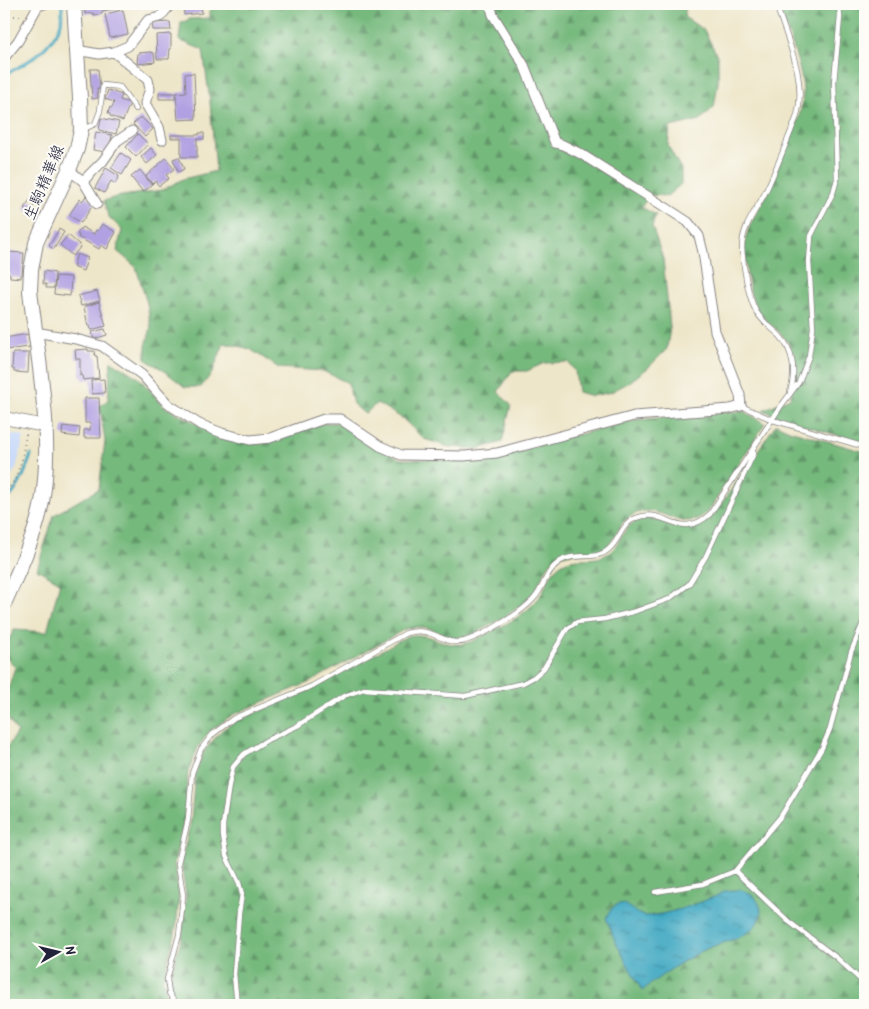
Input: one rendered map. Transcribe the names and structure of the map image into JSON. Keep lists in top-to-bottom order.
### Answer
{
  "streets": {
    "main road": ["生駒精華線"]
  },
  "north": "right"
}
